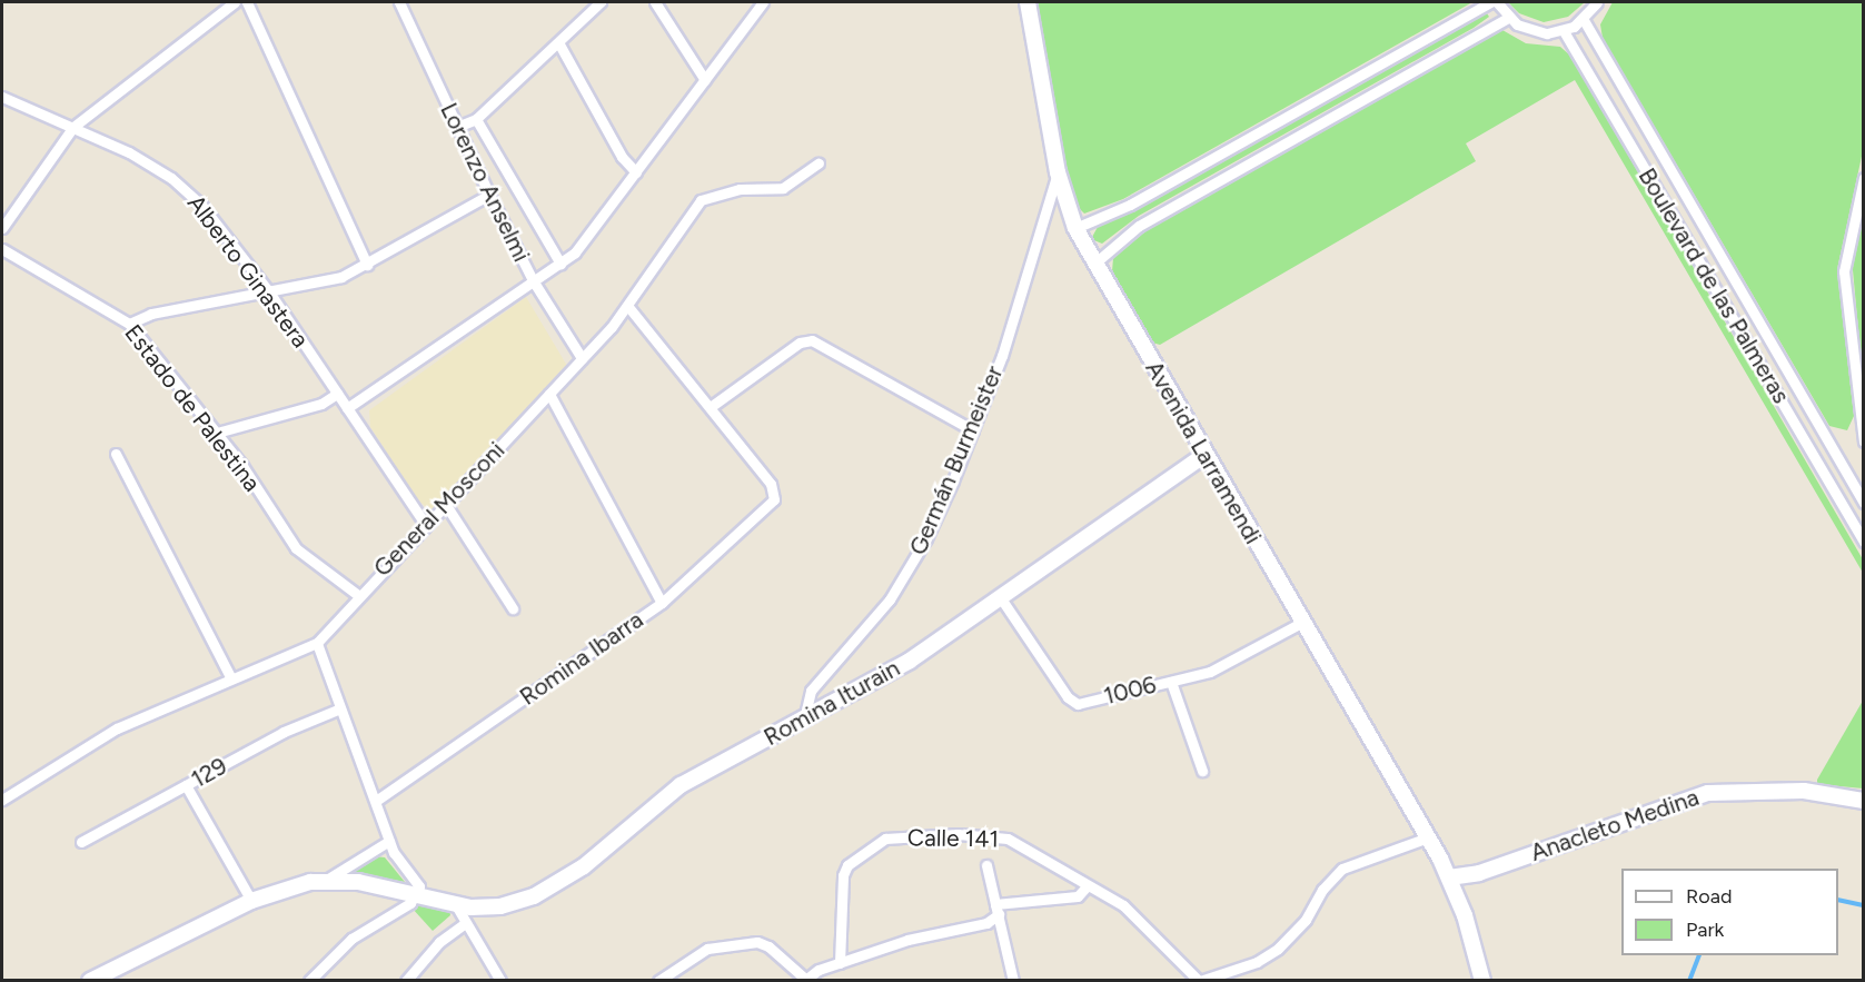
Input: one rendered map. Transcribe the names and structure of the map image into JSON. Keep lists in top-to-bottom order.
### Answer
{
  "streets": {
    "street": [
      "Lorenzo Anselmi",
      "Alberto Ginastera",
      "Boulevard de las Palmeras",
      "Estado de Palestina",
      "Avenida Larramendi",
      "Germán Burmeister",
      "General Mosconi",
      "Romina Ibarra",
      "1006",
      "Romina Iturain",
      "129",
      "Anacleto Medina",
      "Calle 141"
    ]
  },
  "crossings": [
    ["Lorenzo Anselmi", "General Mosconi"],
    ["Alberto Ginastera", "General Mosconi"],
    ["Estado de Palestina", "General Mosconi"],
    ["Avenida Larramendi", "Germán Burmeister"],
    ["Avenida Larramendi", "1006"],
    ["Avenida Larramendi", "Romina Iturain"],
    ["Avenida Larramendi", "Anacleto Medina"],
    ["Germán Burmeister", "Romina Iturain"],
    ["1006", "Romina Iturain"]
  ],
  "legend": ["Road", "Park"]
}
